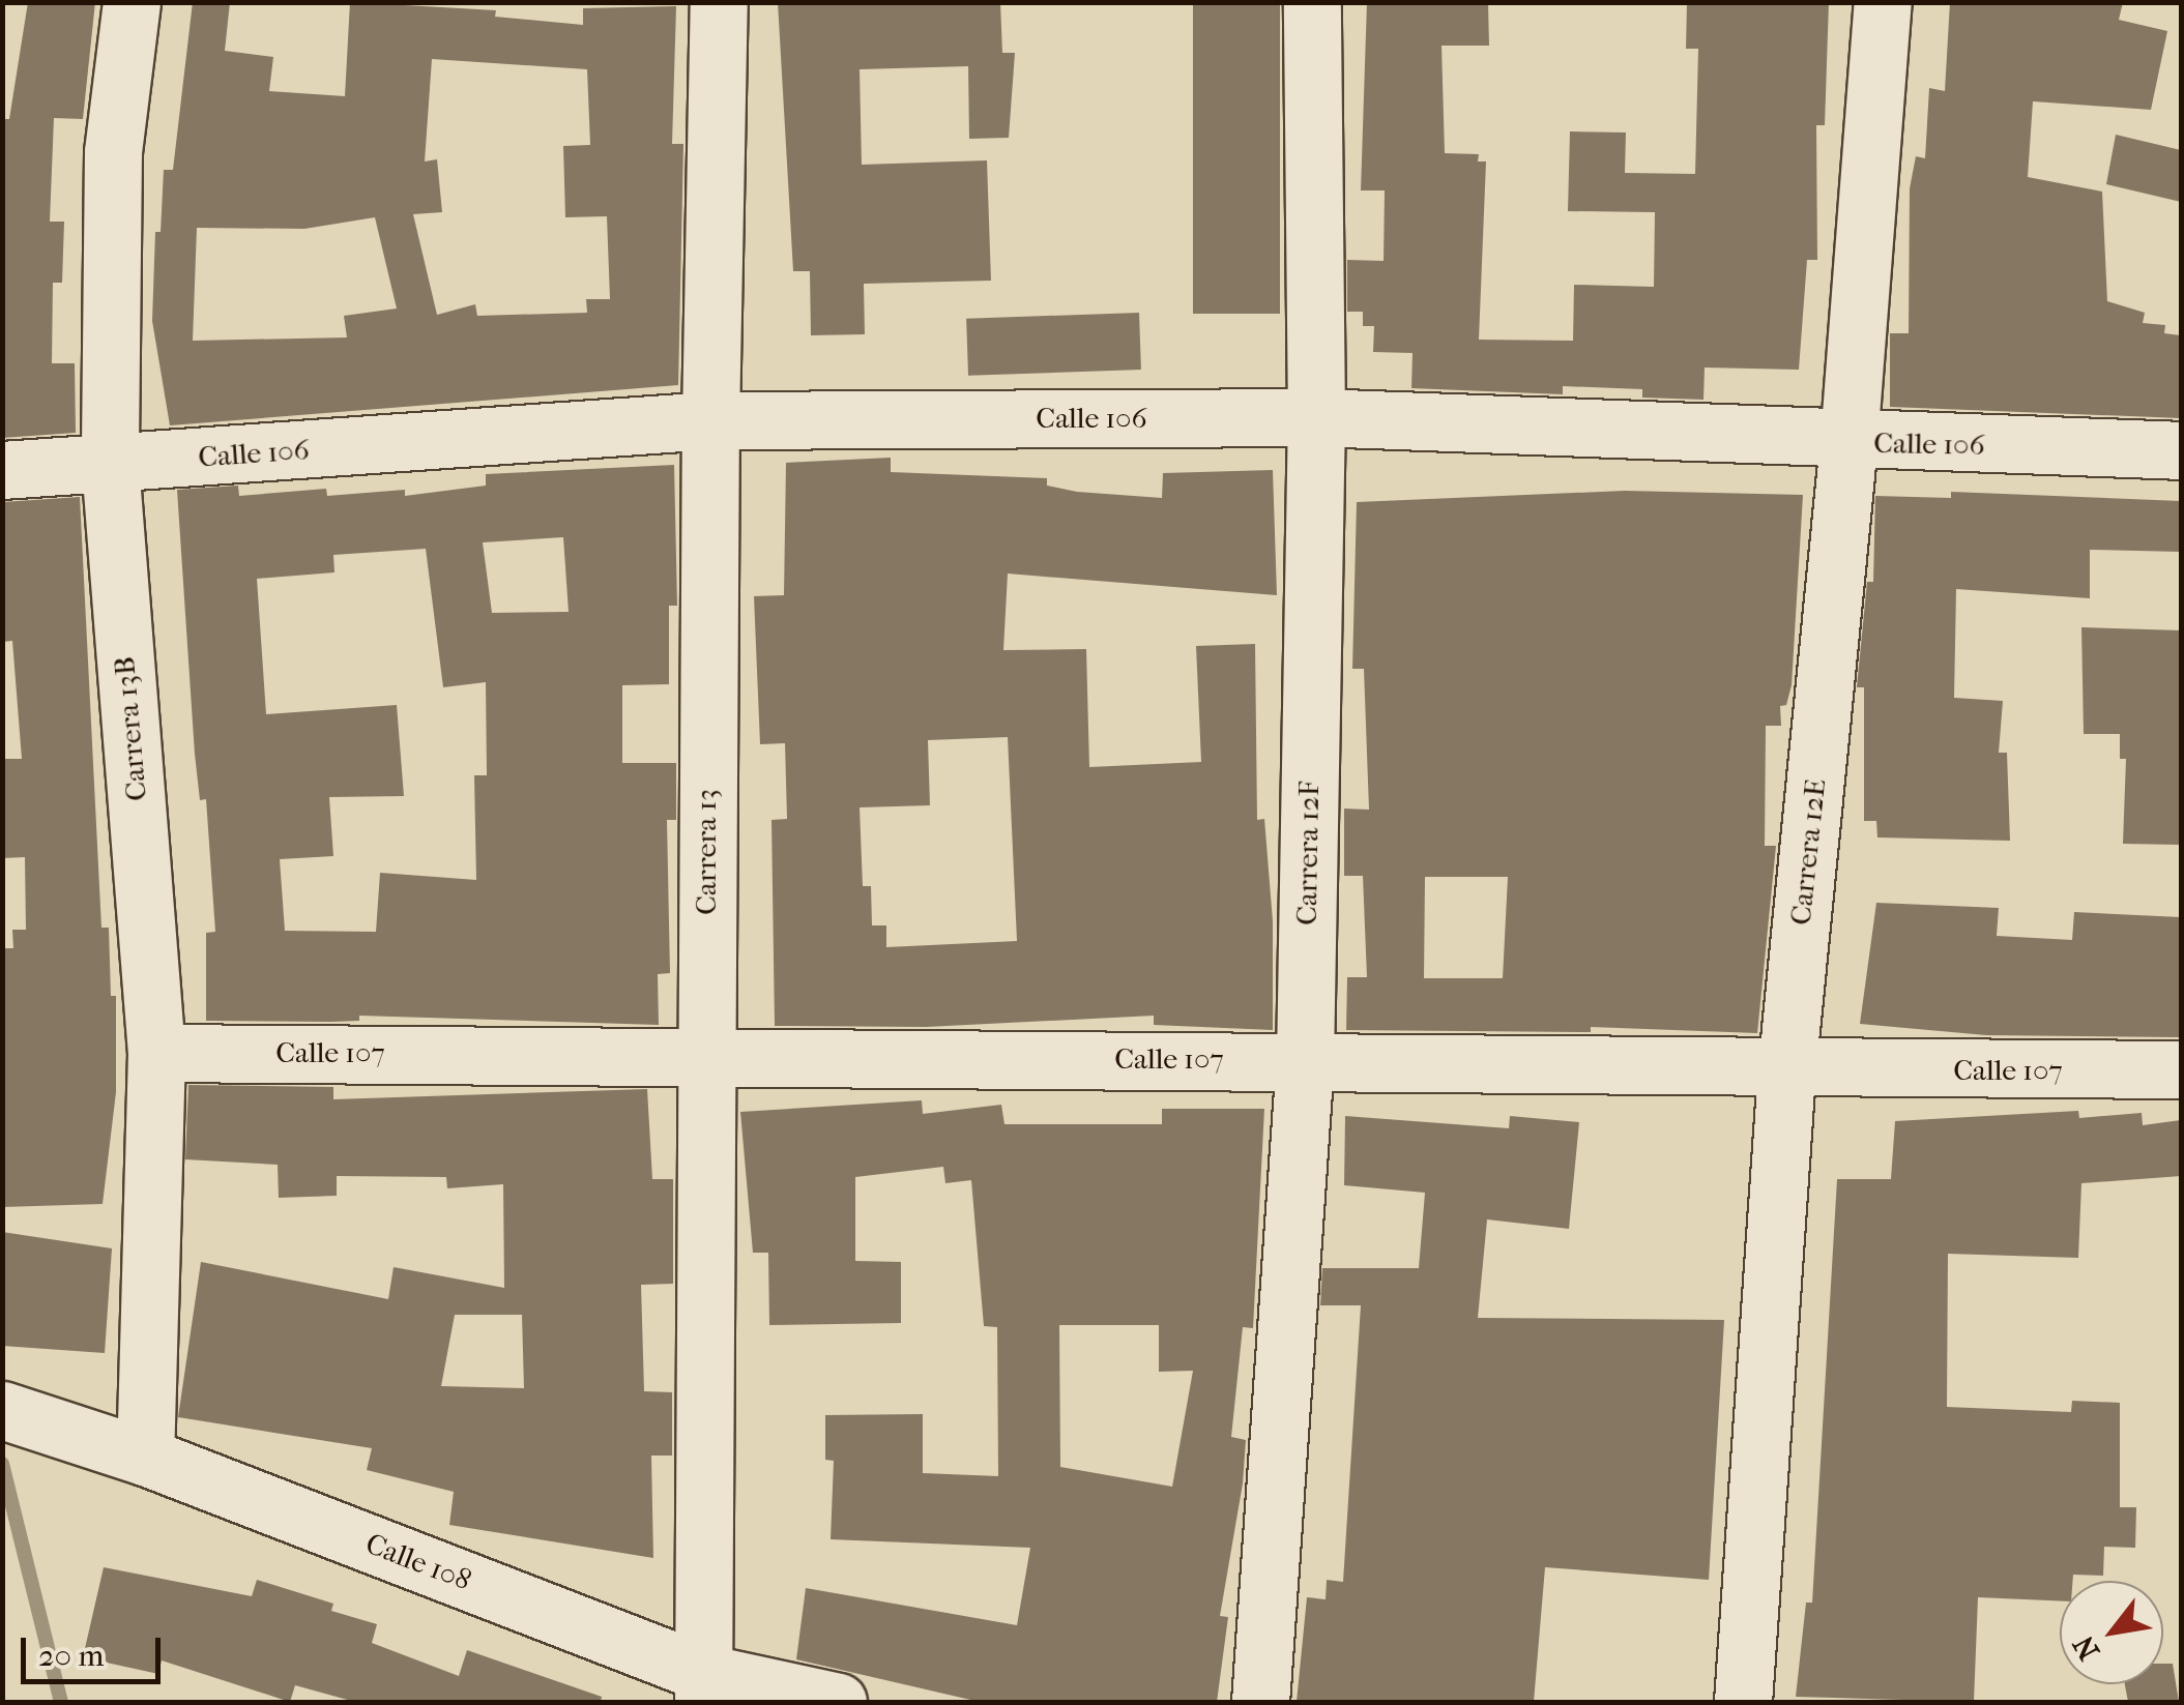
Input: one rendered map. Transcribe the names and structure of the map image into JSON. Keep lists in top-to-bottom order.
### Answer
{
  "streets": {
    "street": [
      "Calle 106",
      "Carrera 13B",
      "Carrera 13",
      "Carrera 12E",
      "Carrera 12F",
      "Calle 107",
      "Calle 108"
    ]
  },
  "crossings": [
    ["Calle 106", "Carrera 13B"],
    ["Calle 106", "Carrera 13"],
    ["Calle 106", "Carrera 12E"],
    ["Calle 106", "Carrera 12F"],
    ["Carrera 13B", "Calle 107"],
    ["Carrera 13B", "Calle 108"],
    ["Carrera 13", "Calle 107"],
    ["Carrera 13", "Calle 108"],
    ["Carrera 12E", "Calle 107"],
    ["Carrera 12F", "Calle 107"]
  ],
  "scale_bar": "20 m",
  "north": "bottom left"
}
